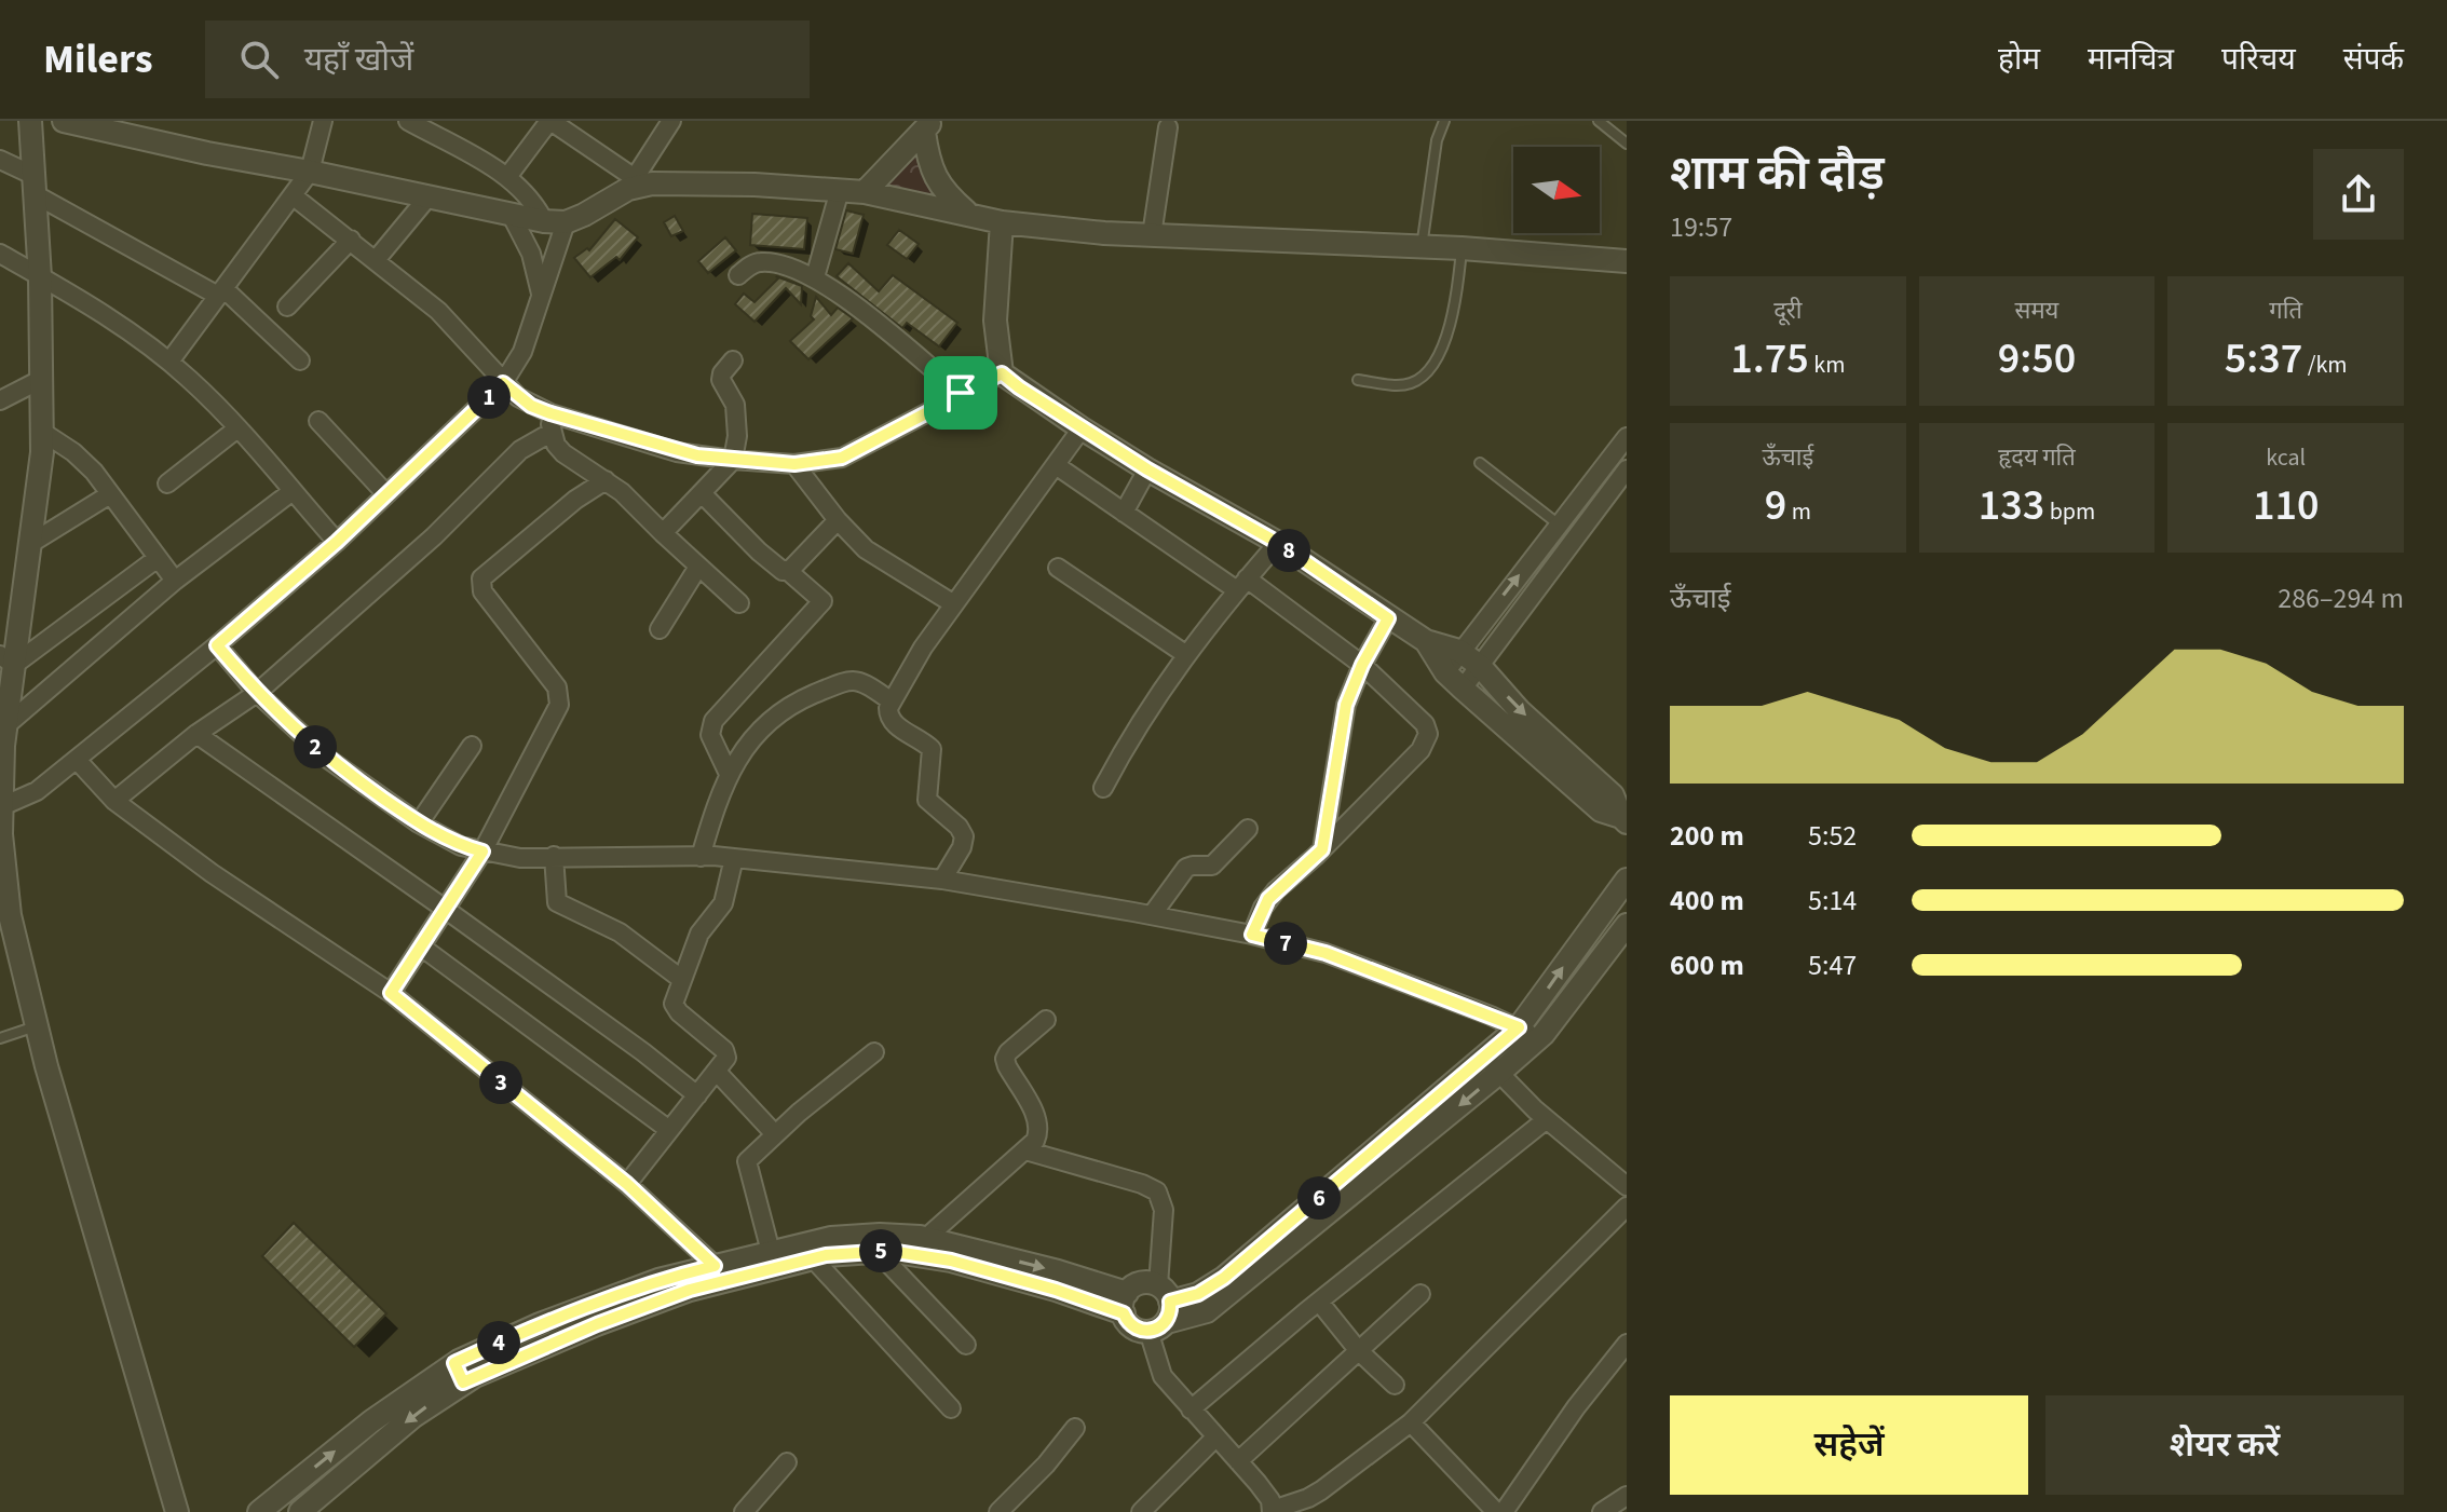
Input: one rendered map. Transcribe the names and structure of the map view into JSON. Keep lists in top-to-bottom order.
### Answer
{
  "north": "right",
  "page": {
    "header": "Milers",
    "search": "यहाँ खोजें",
    "nav": [
      "होम",
      "मानचित्र",
      "परिचय",
      "संपर्क"
    ],
    "heading": ["शाम की दौड़", "19:57"],
    "stats": [
      ["दूरी", "1.75 km"],
      ["समय", "9:50"],
      ["गति", "5:37 /km"],
      ["ऊँचाई", "9 m"],
      ["हृदय गति", "133 bpm"],
      ["kcal", "110"]
    ],
    "pins": [
      "1",
      "8",
      "2",
      "7",
      "3",
      "6",
      "5",
      "4"
    ],
    "chart": ["ऊँचाई", "286–294 m"],
    "list": [
      {
        "name": "200 m",
        "note": "5:52"
      },
      {
        "name": "400 m",
        "note": "5:14"
      },
      {
        "name": "600 m",
        "note": "5:47"
      }
    ],
    "buttons": ["सहेजें", "शेयर करें"]
  }
}
